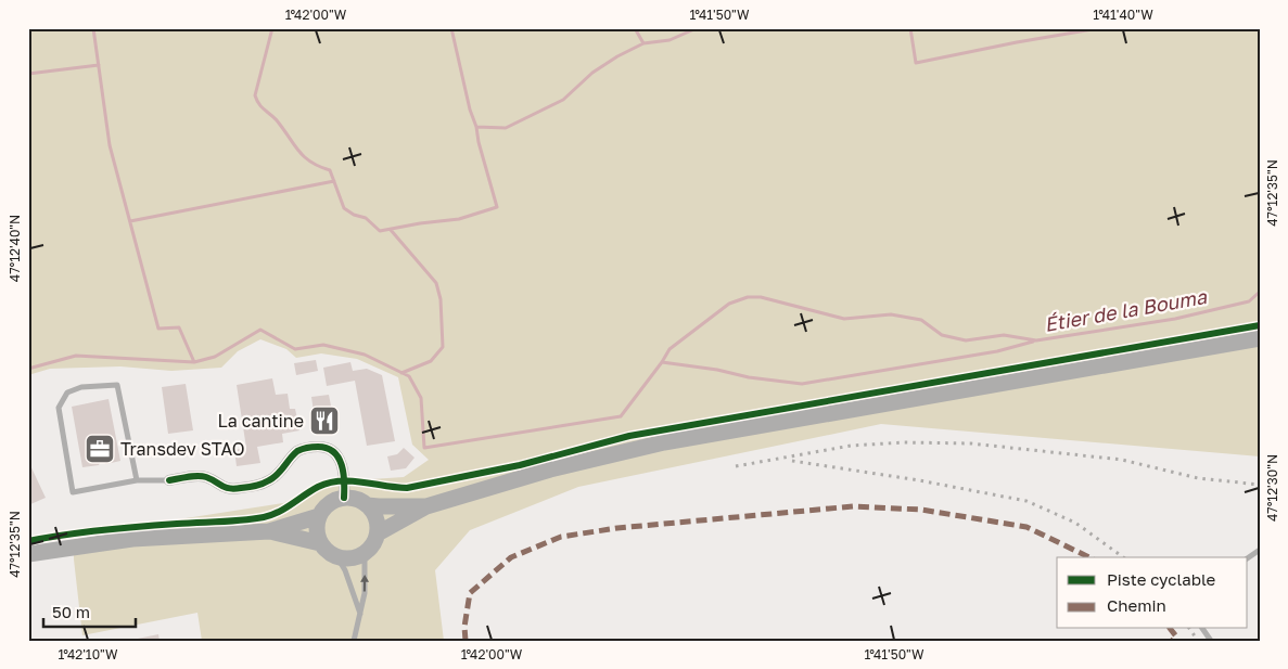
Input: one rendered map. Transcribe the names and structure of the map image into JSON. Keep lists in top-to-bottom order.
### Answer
{
  "water": ["Étier de la Bouma"],
  "places": {
    "restaurant": ["La cantine"],
    "office": ["Transdev STAO"]
  },
  "legend": ["Piste cyclable", "Chemin"],
  "scale_bar": "50 m",
  "coordinates": [
    "1°42'00\"W",
    "1°41'50\"W",
    "1°41'40\"W",
    "47°12'35\"N",
    "47°12'40\"N",
    "47°12'30\"N",
    "1°42'10\"W"
  ]
}
